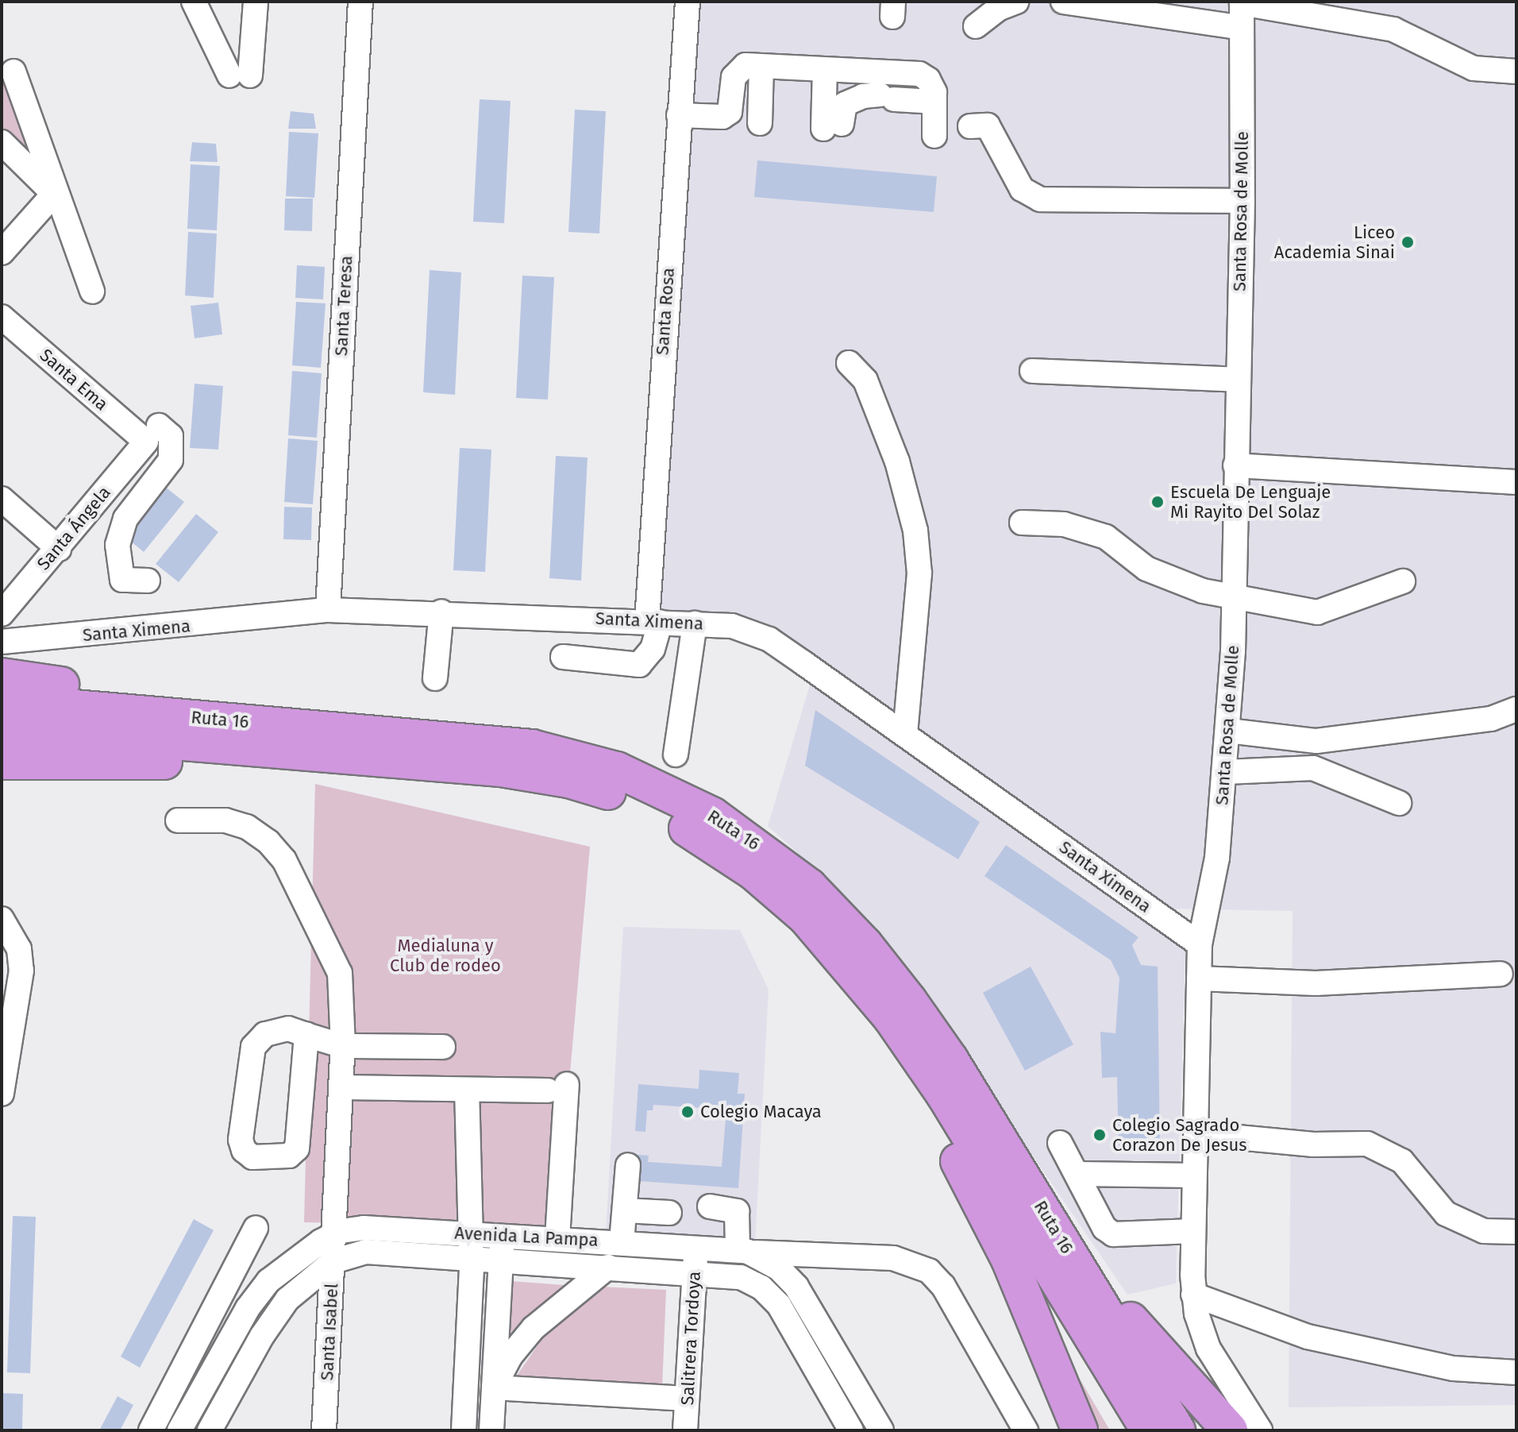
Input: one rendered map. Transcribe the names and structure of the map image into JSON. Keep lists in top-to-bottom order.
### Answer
{
  "streets": {
    "highway": ["Ruta 16"],
    "street": [
      "Santa Rosa de Molle",
      "Santa Teresa",
      "Santa Rosa",
      "Santa Ema",
      "Santa Ángela",
      "Santa Ximena",
      "Avenida La Pampa",
      "Santa Isabel",
      "Salitrera Tordoya"
    ]
  },
  "crossings": [
    ["Santa Rosa de Molle", "Santa Ximena"],
    ["Santa Teresa", "Santa Ximena"],
    ["Santa Rosa", "Santa Ximena"],
    ["Santa Ema", "Santa Ángela"],
    ["Avenida La Pampa", "Santa Isabel"],
    ["Avenida La Pampa", "Salitrera Tordoya"]
  ],
  "parks": ["Medialuna y Club de rodeo"],
  "places": [
    "Liceo Academia Sinai",
    "Escuela De Lenguaje Mi Rayito Del Solaz",
    "Colegio Macaya",
    "Colegio Sagrado Corazon De Jesus"
  ]
}
